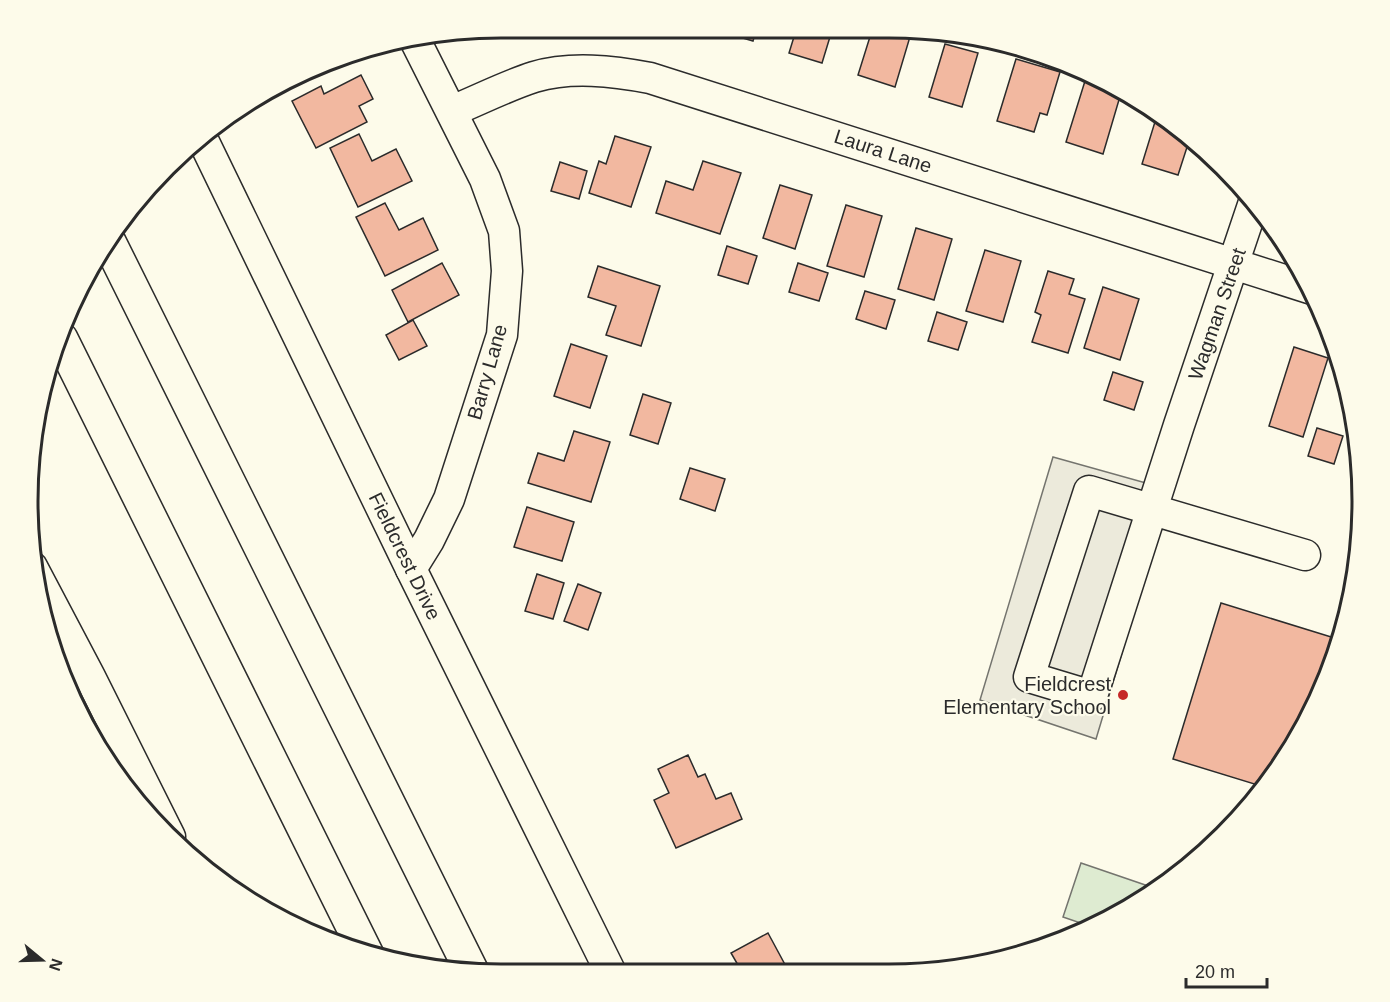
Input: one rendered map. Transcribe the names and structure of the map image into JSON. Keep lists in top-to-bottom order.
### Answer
{
  "streets": {
    "street": [
      "Laura Lane",
      "Wagman Street",
      "Barry Lane",
      "Fieldcrest Drive"
    ]
  },
  "crossings": [
    ["Laura Lane", "Wagman Street"],
    ["Laura Lane", "Barry Lane"],
    ["Barry Lane", "Fieldcrest Drive"]
  ],
  "places": ["Fieldcrest Elementary School"],
  "scale_bar": "20 m",
  "north": "right"
}
